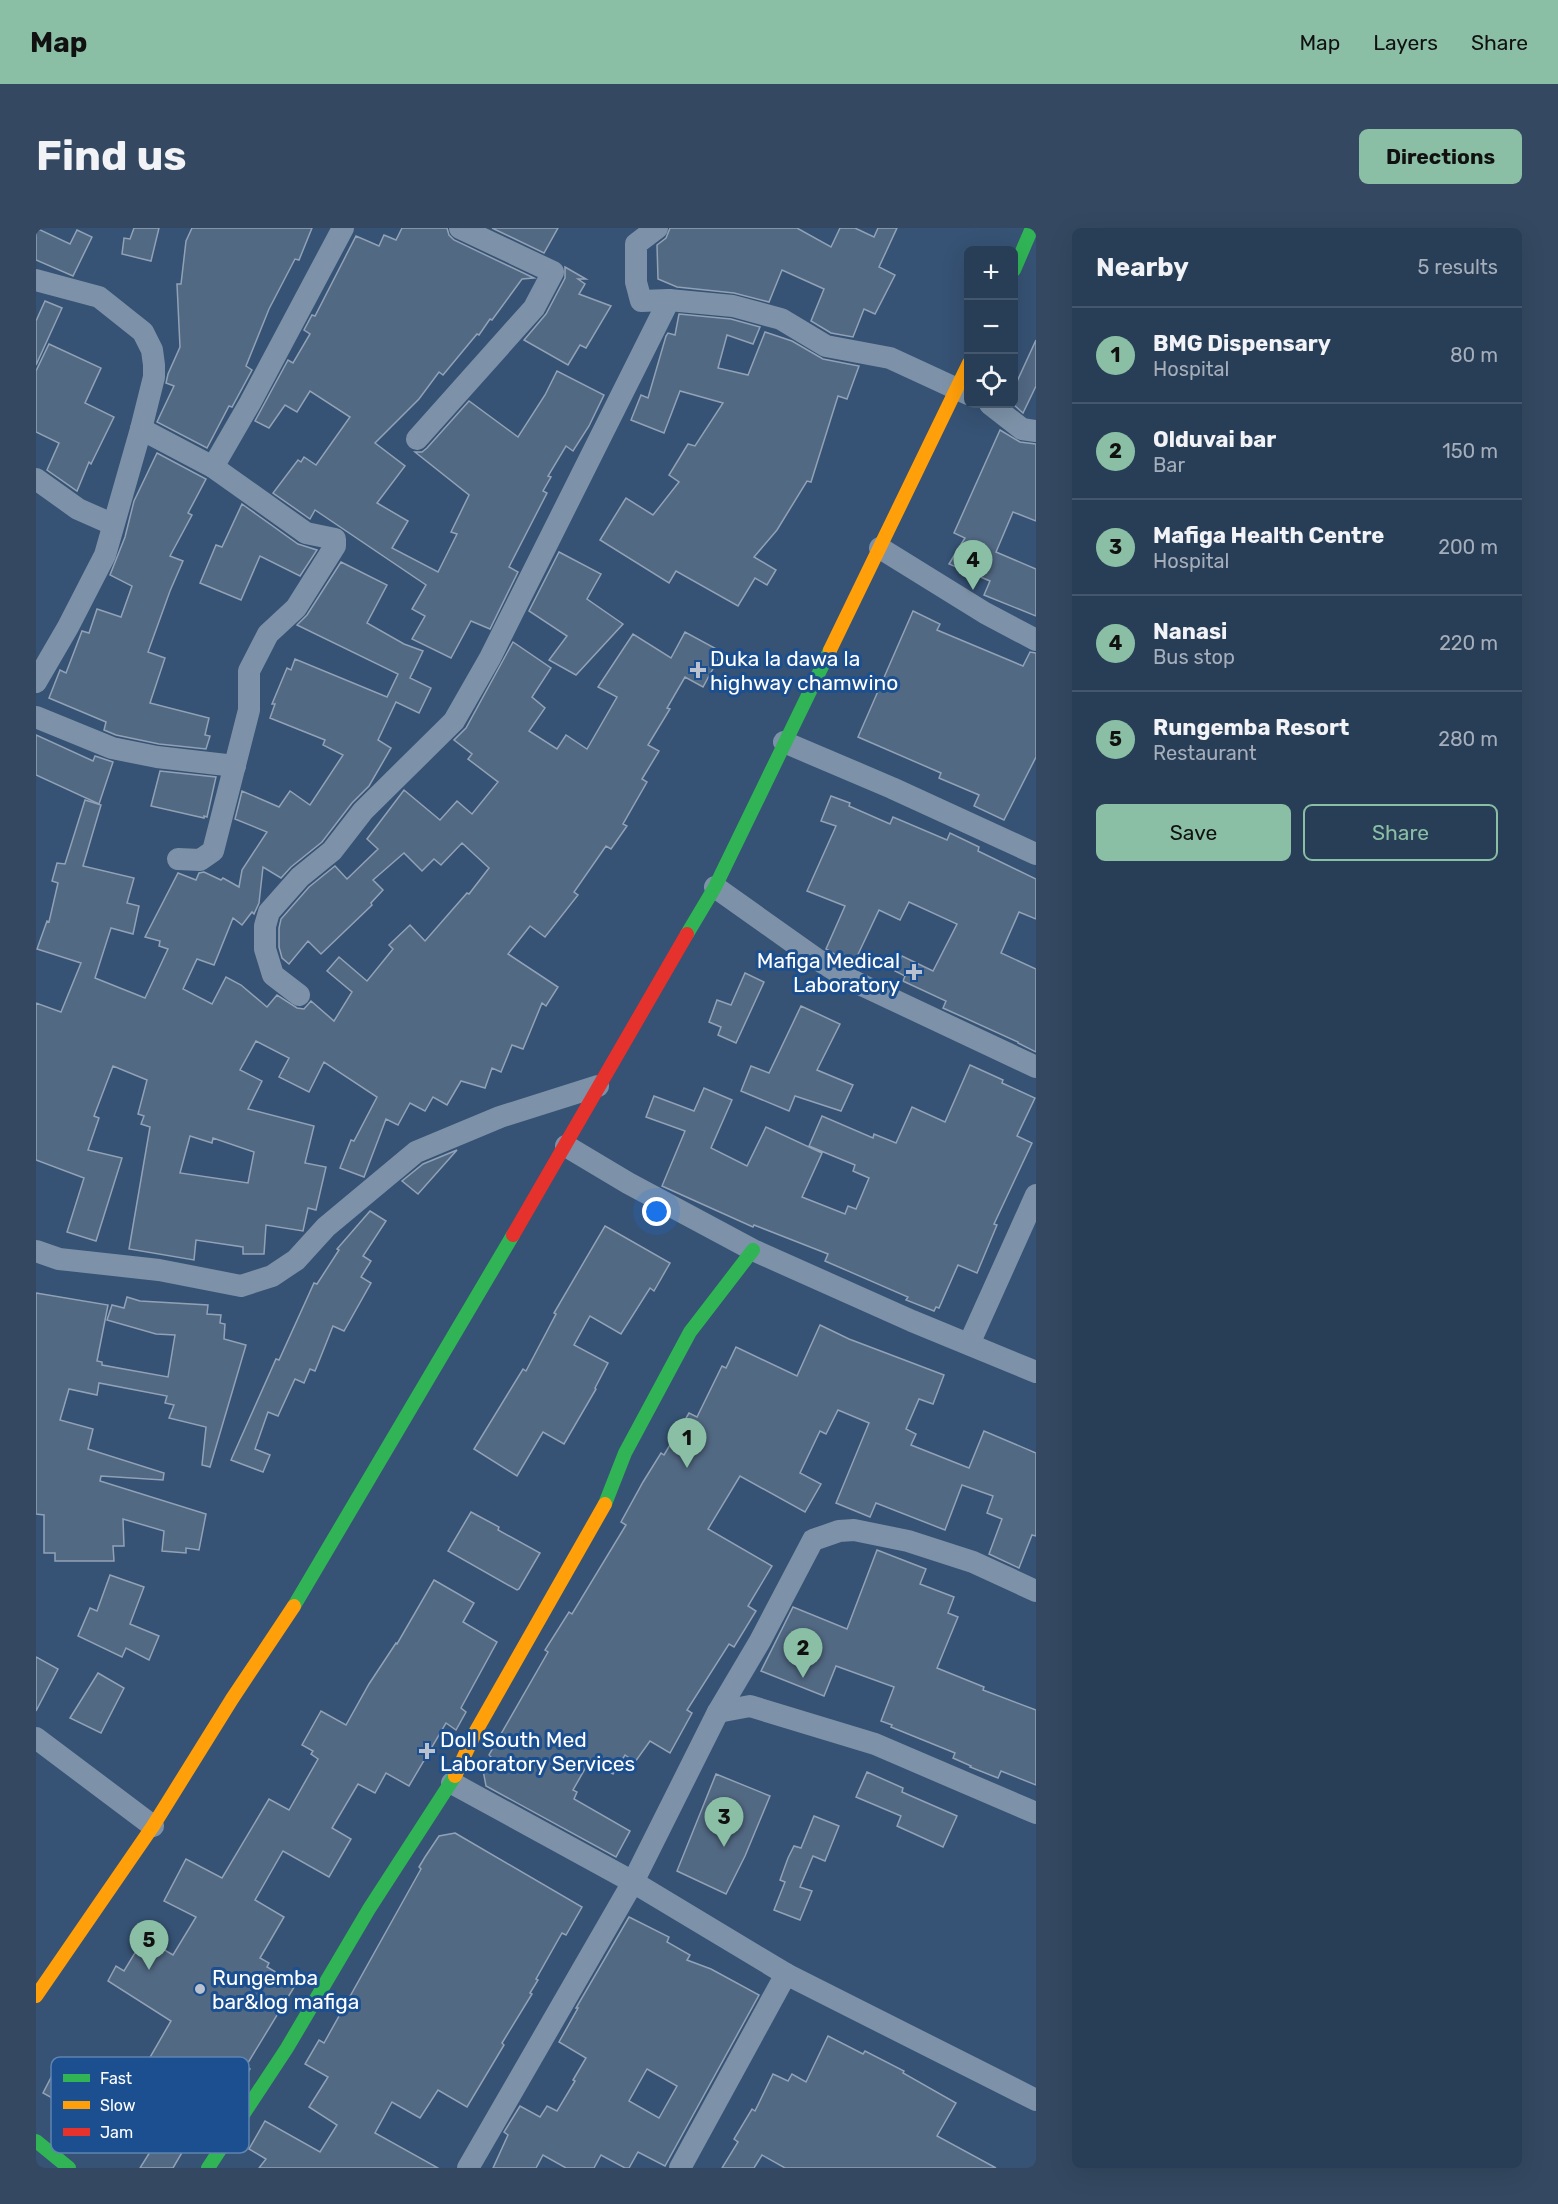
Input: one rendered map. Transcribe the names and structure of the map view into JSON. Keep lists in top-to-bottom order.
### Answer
{
  "places": {
    "health": ["Duka la dawa la highway chamwino", "Mafiga Medical Laboratory", "Doll South Med Laboratory Services"],
    "other": ["Rungemba bar&log mafiga"]
  },
  "legend": ["Fast", "Slow", "Jam"],
  "page": {
    "header": "Map",
    "nav": ["Map", "Layers", "Share"],
    "buttons": [
      "Directions",
      ["Save", "Share"]
    ],
    "title": "Find us",
    "heading": ["Nearby", "5 results"],
    "map_buttons": ["+", "−"],
    "list": [
      {
        "mark": "1",
        "name": "BMG Dispensary",
        "note": "Hospital",
        "value": "80 m"
      },
      {
        "mark": "2",
        "name": "Olduvai bar",
        "note": "Bar",
        "value": "150 m"
      },
      {
        "mark": "3",
        "name": "Mafiga Health Centre",
        "note": "Hospital",
        "value": "200 m"
      },
      {
        "mark": "4",
        "name": "Nanasi",
        "note": "Bus stop",
        "value": "220 m"
      },
      {
        "mark": "5",
        "name": "Rungemba Resort",
        "note": "Restaurant",
        "value": "280 m"
      }
    ],
    "pins": [
      "4",
      "1",
      "2",
      "3",
      "5"
    ]
  }
}
